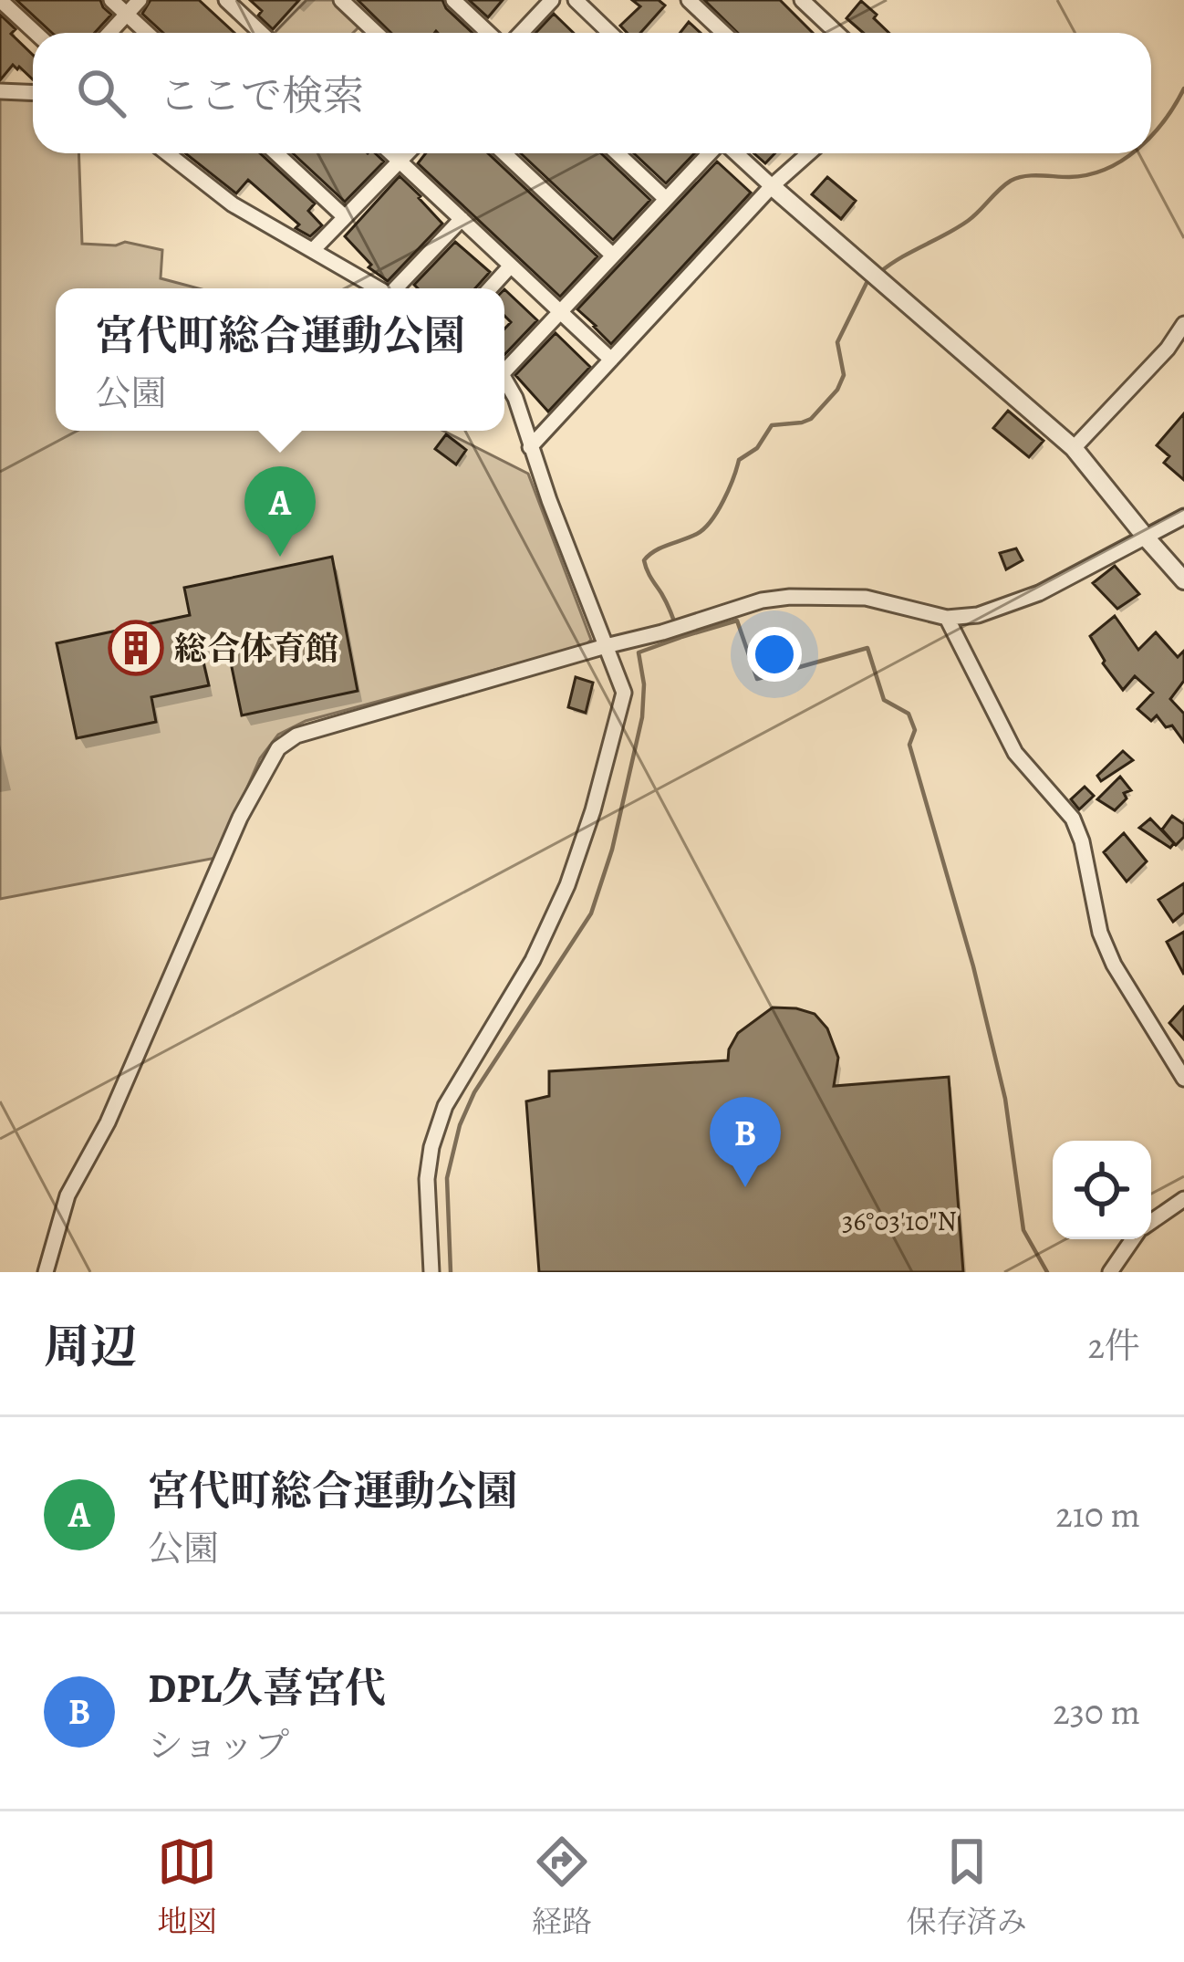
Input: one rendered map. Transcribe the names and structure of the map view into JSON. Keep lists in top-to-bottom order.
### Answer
{
  "places": {
    "building": ["総合体育館"]
  },
  "page": {
    "search": "ここで検索",
    "popup": ["宮代町総合運動公園", "公園"],
    "pins": ["A", "B"],
    "heading": ["周辺", "2件"],
    "list": [
      {
        "mark": "A",
        "name": "宮代町総合運動公園",
        "note": "公園",
        "value": "210 m"
      },
      {
        "mark": "B",
        "name": "DPL久喜宮代",
        "note": "ショップ",
        "value": "230 m"
      }
    ],
    "nav": ["地図", "経路", "保存済み"]
  },
  "coordinates": ["36°03'10\"N"]
}
